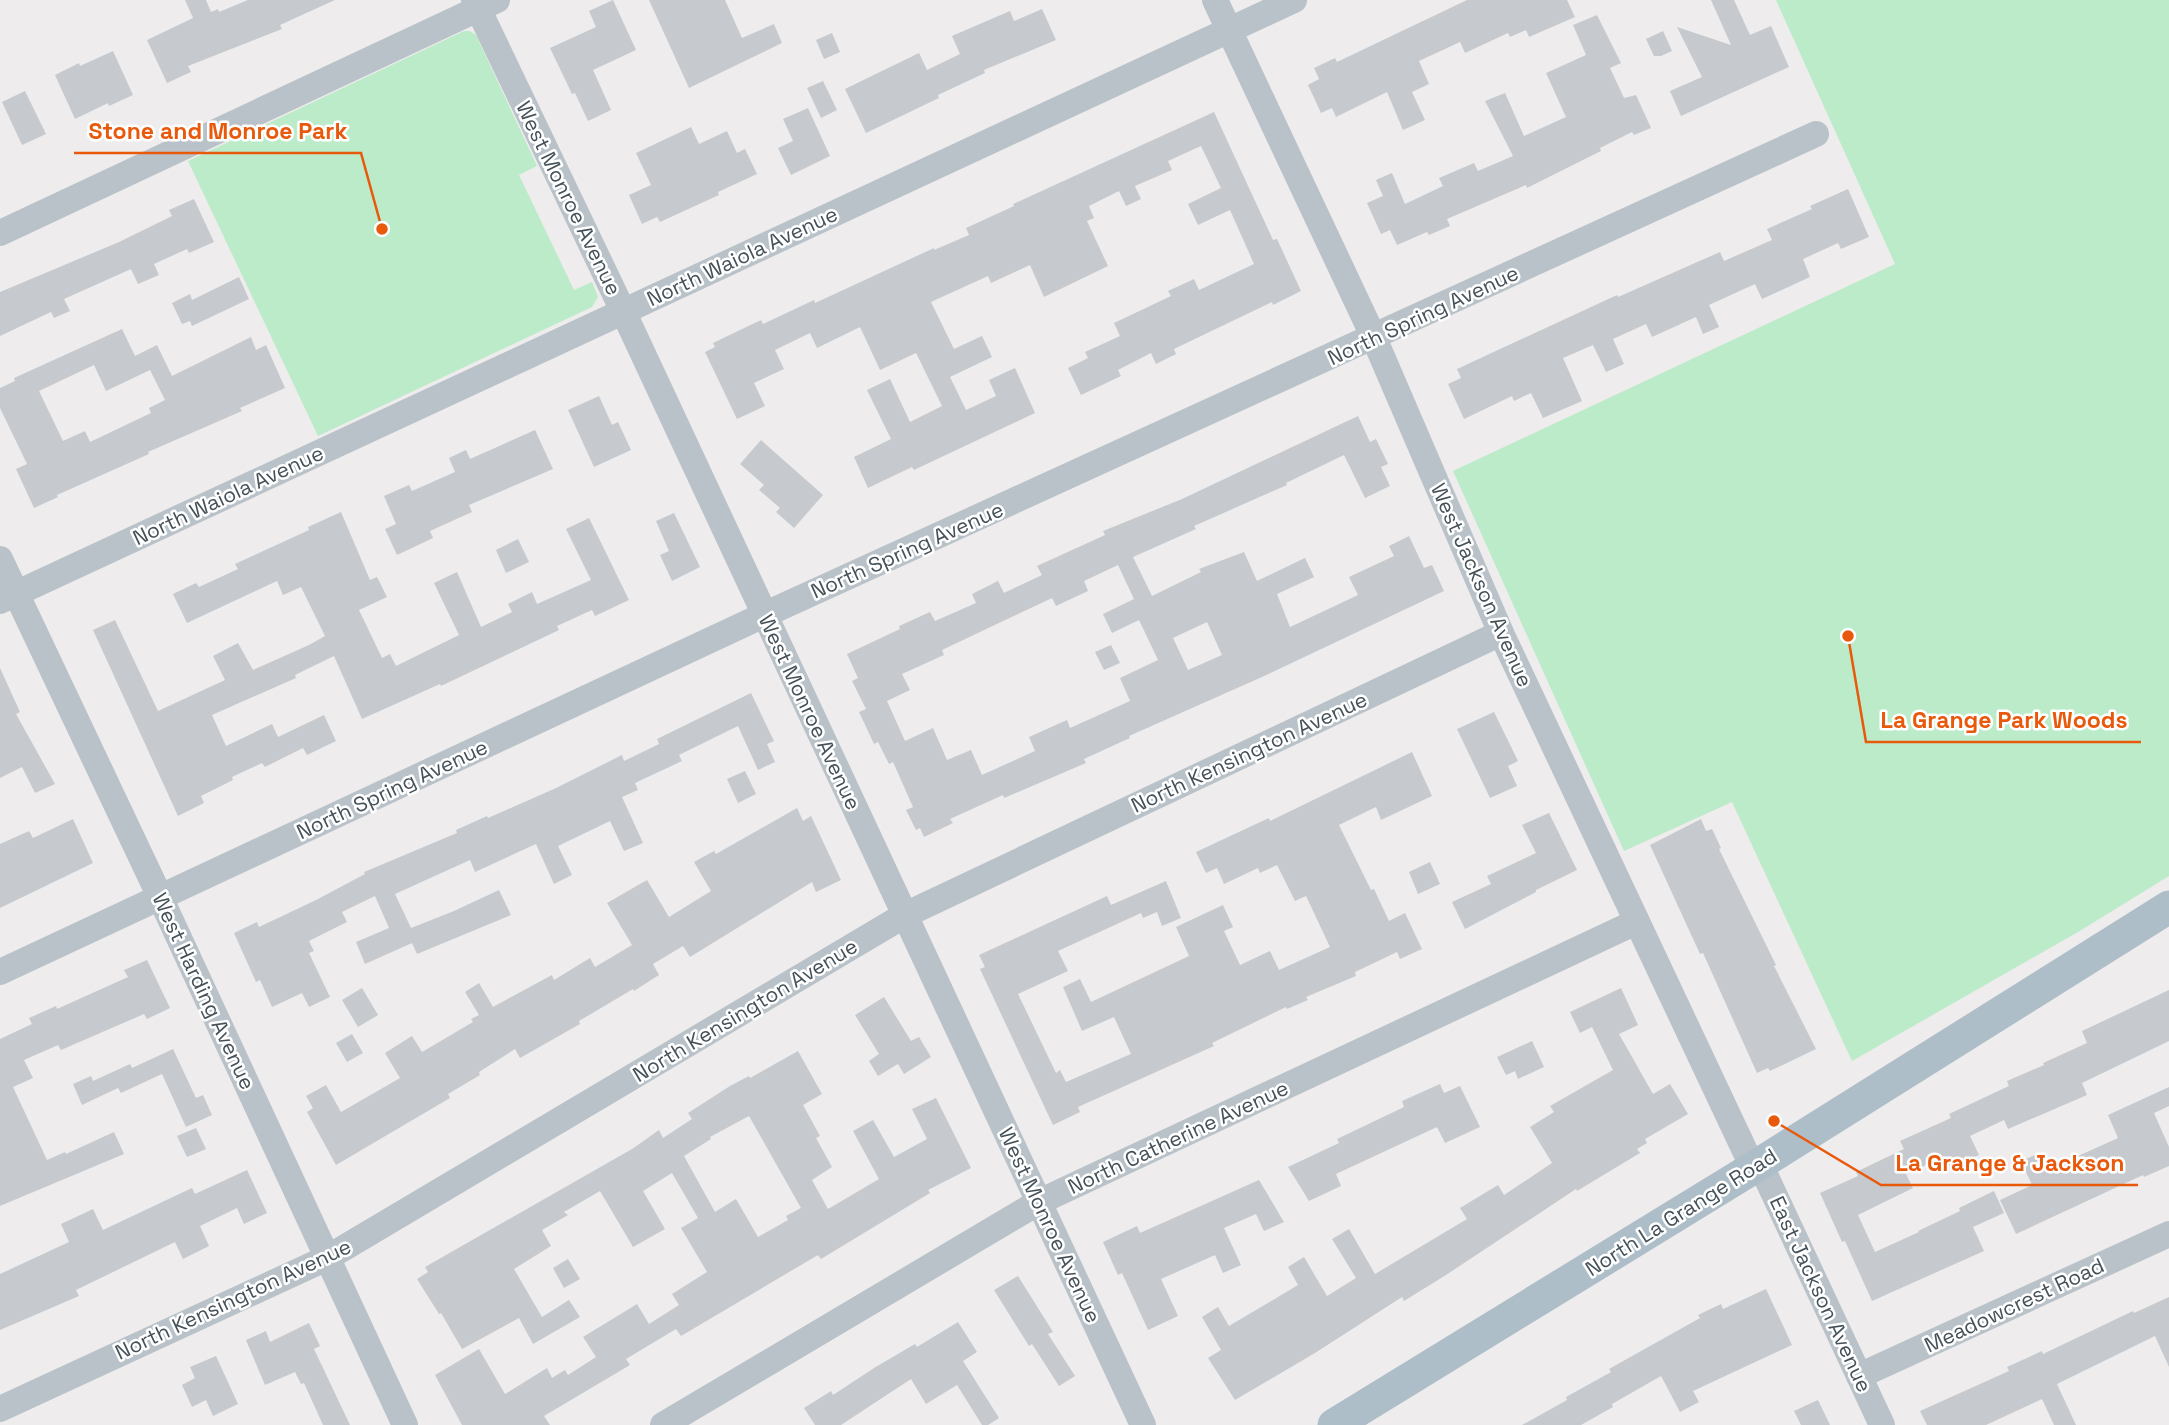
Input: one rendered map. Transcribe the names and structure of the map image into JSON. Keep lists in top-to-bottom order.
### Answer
{
  "streets": {
    "main road": ["North La Grange Road"],
    "street": [
      "West Monroe Avenue",
      "North Waiola Avenue",
      "North Spring Avenue",
      "West Jackson Avenue",
      "North Kensington Avenue",
      "West Harding Avenue",
      "North Catherine Avenue",
      "East Jackson Avenue",
      "Meadowcrest Road"
    ]
  },
  "crossings": [
    ["West Monroe Avenue", "North Waiola Avenue"],
    ["West Monroe Avenue", "North Spring Avenue"],
    ["West Monroe Avenue", "North Kensington Avenue"],
    ["West Monroe Avenue", "North Catherine Avenue"],
    ["North Waiola Avenue", "West Jackson Avenue"],
    ["North Waiola Avenue", "West Harding Avenue"],
    ["North Spring Avenue", "West Jackson Avenue"],
    ["North Spring Avenue", "West Harding Avenue"],
    ["West Jackson Avenue", "North Kensington Avenue"],
    ["West Jackson Avenue", "North Catherine Avenue"],
    ["West Jackson Avenue", "North La Grange Road"],
    ["West Jackson Avenue", "East Jackson Avenue"],
    ["North Kensington Avenue", "West Harding Avenue"],
    ["North La Grange Road", "East Jackson Avenue"],
    ["East Jackson Avenue", "Meadowcrest Road"]
  ],
  "places": ["Stone and Monroe Park", "La Grange Park Woods", "La Grange & Jackson"]
}
